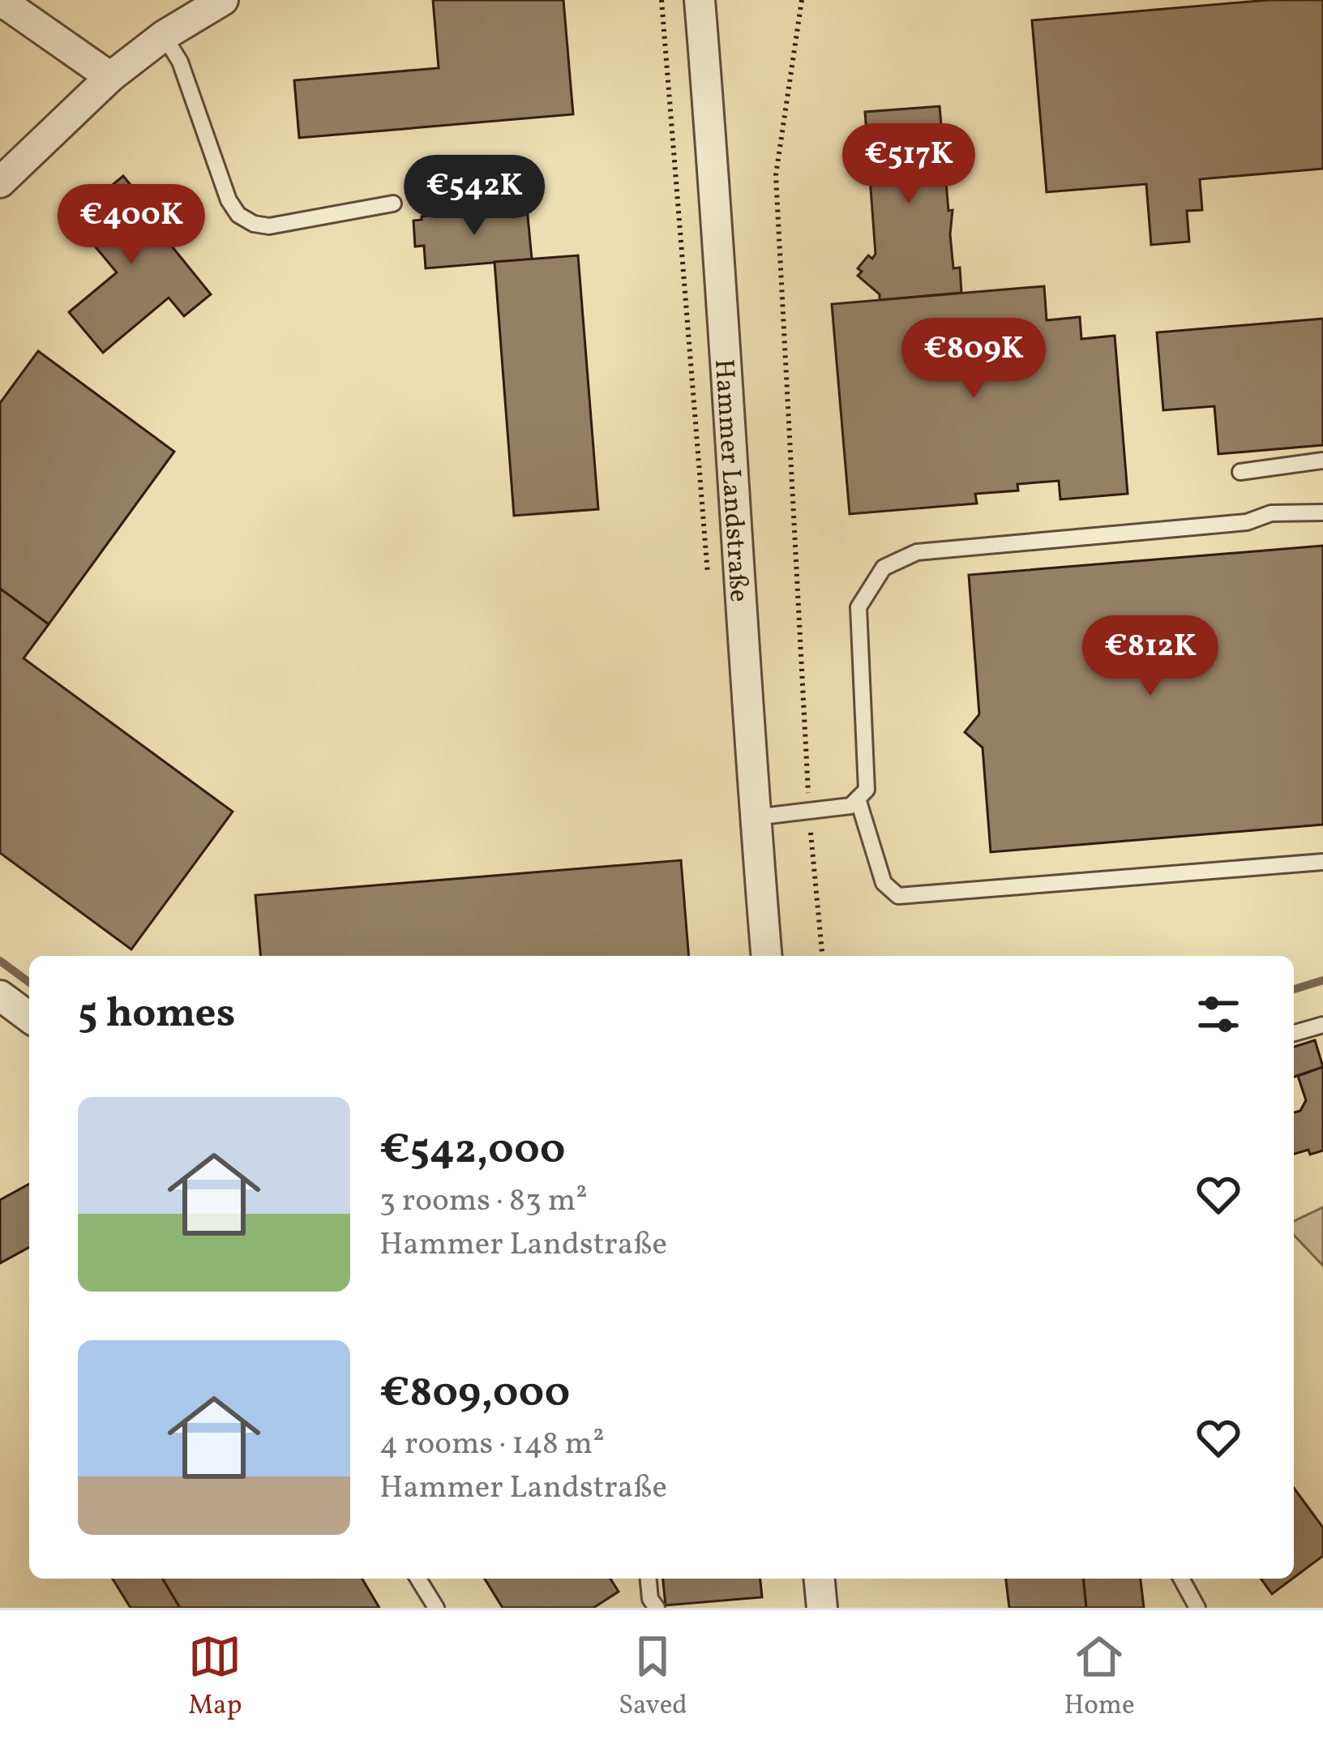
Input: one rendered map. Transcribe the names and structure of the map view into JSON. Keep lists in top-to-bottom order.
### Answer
{
  "streets": {
    "street": ["Hammer Landstraße"]
  },
  "page": {
    "price": [
      "€517K",
      "€542K",
      "€400K",
      "€809K",
      "€812K"
    ],
    "heading": "5 homes",
    "list": [
      {
        "name": "€542,000",
        "note": "3 rooms · 83 m² · Hammer Landstraße"
      },
      {
        "name": "€809,000",
        "note": "4 rooms · 148 m² · Hammer Landstraße"
      }
    ],
    "tabs": ["Map", "Saved", "Home"]
  }
}
